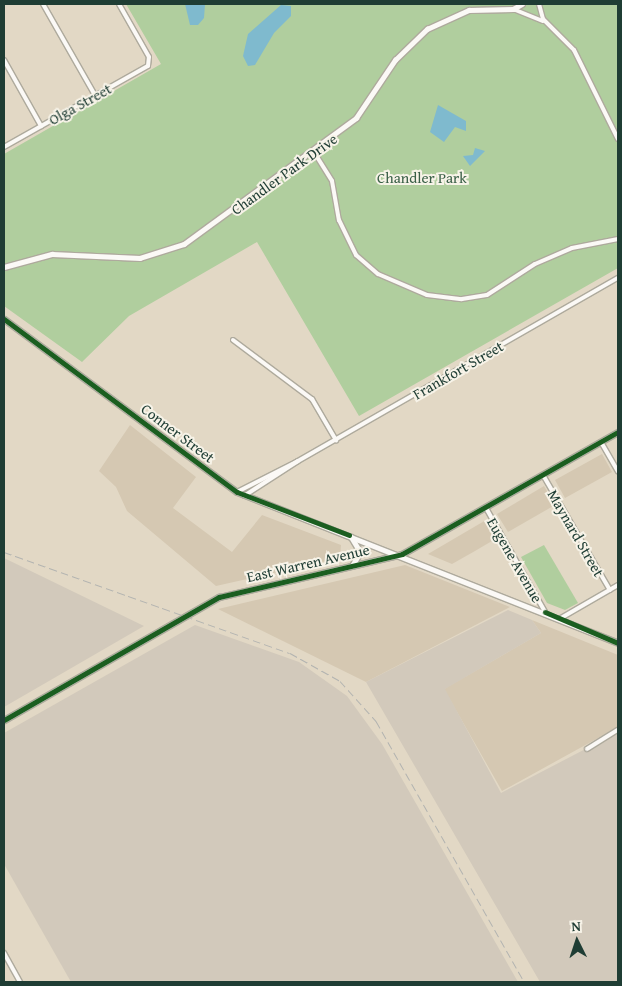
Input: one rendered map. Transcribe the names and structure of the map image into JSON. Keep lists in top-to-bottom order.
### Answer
{
  "streets": {
    "main road": ["Conner Street", "East Warren Avenue"],
    "street": [
      "Olga Street",
      "Chandler Park Drive",
      "Frankfort Street",
      "Maynard Street",
      "Eugene Avenue"
    ]
  },
  "crossings": [
    ["Conner Street", "Eugene Avenue"],
    ["Conner Street", "East Warren Avenue"],
    ["Maynard Street", "East Warren Avenue"],
    ["Eugene Avenue", "East Warren Avenue"]
  ],
  "parks": ["Chandler Park"],
  "north": "top"
}
